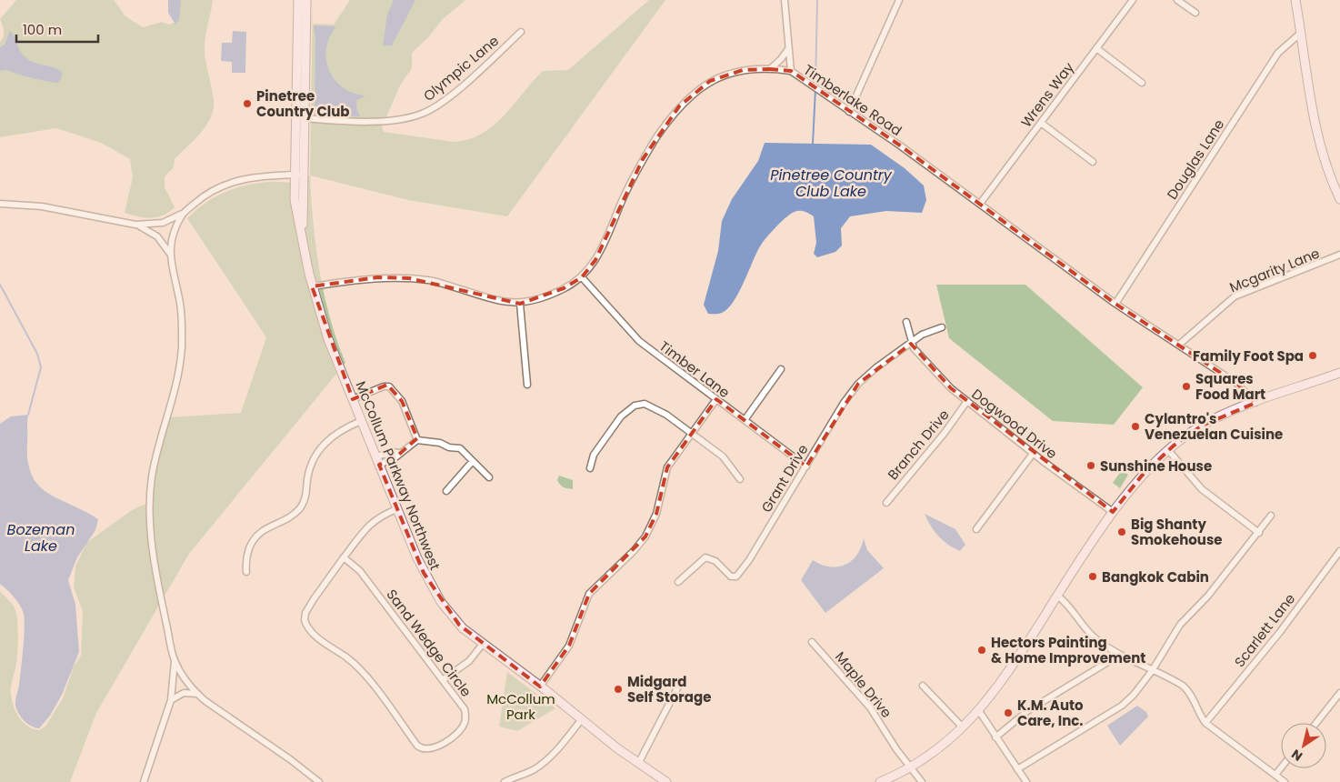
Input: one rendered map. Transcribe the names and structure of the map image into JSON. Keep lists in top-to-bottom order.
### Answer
{
  "streets": {
    "street": [
      "Olympic Lane",
      "Wrens Way",
      "Timberlake Road",
      "Douglas Lane",
      "Mcgarity Lane",
      "Timber Lane",
      "Dogwood Drive",
      "Branch Drive",
      "McCollum Parkway Northwest",
      "Grant Drive",
      "Scarlett Lane",
      "Sand Wedge Circle",
      "Maple Drive"
    ]
  },
  "crossings": [
    ["Olympic Lane", "McCollum Parkway Northwest"],
    ["Wrens Way", "Timberlake Road"],
    ["Timberlake Road", "Douglas Lane"],
    ["Timberlake Road", "Mcgarity Lane"],
    ["Timberlake Road", "Timber Lane"],
    ["Timberlake Road", "McCollum Parkway Northwest"],
    ["Timber Lane", "Grant Drive"],
    ["Dogwood Drive", "Branch Drive"],
    ["Dogwood Drive", "Grant Drive"],
    ["McCollum Parkway Northwest", "Sand Wedge Circle"]
  ],
  "water": ["Pinetree Country Club Lake", "Bozeman Lake"],
  "parks": ["McCollum Park"],
  "places": [
    "Pinetree Country Club",
    "Family Foot Spa",
    "Squares Food Mart",
    "Cylantro's Venezuelan Cuisine",
    "Sunshine House",
    "Big Shanty Smokehouse",
    "Bangkok Cabin",
    "Hectors Painting & Home Improvement",
    "Midgard Self Storage",
    "K.M. Auto Care, Inc."
  ],
  "scale_bar": "100 m",
  "north": "bottom left"
}
